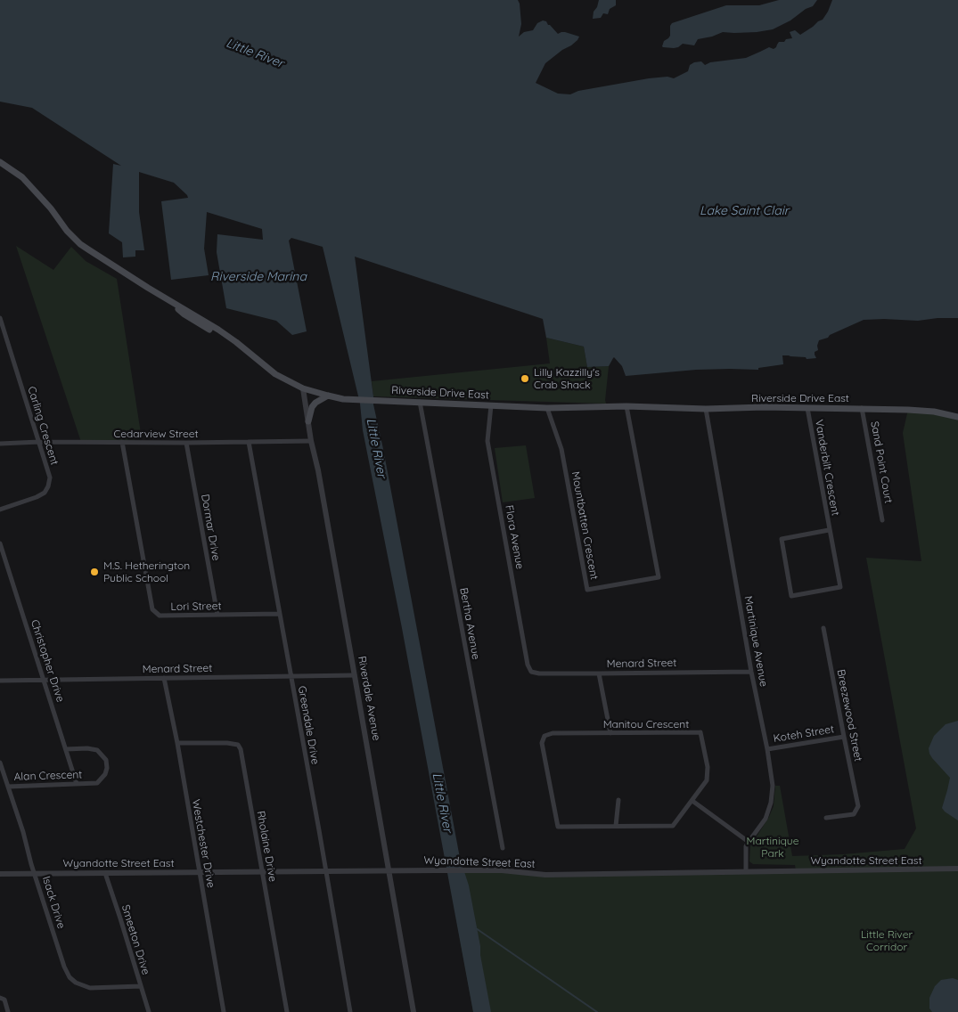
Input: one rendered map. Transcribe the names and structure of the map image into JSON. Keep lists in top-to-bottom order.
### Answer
{
  "streets": {
    "main road": ["Riverside Drive East"],
    "street": [
      "Carling Crescent",
      "Cedarview Street",
      "Sand Point Court",
      "Vanderbilt Crescent",
      "Mountbatten Crescent",
      "Dormar Drive",
      "Flora Avenue",
      "Lori Street",
      "Bertha Avenue",
      "Martinique Avenue",
      "Christopher Drive",
      "Menard Street",
      "Riverdale Avenue",
      "Breezewood Street",
      "Manitou Crescent",
      "Greendale Drive",
      "Koteh Street",
      "Alan Crescent",
      "Westchester Drive",
      "Rholaine Drive",
      "Wyandotte Street East",
      "Isack Drive",
      "Smeeton Drive"
    ]
  },
  "crossings": [
    ["Riverside Drive East", "Sand Point Court"],
    ["Riverside Drive East", "Vanderbilt Crescent"],
    ["Riverside Drive East", "Mountbatten Crescent"],
    ["Riverside Drive East", "Flora Avenue"],
    ["Riverside Drive East", "Bertha Avenue"],
    ["Riverside Drive East", "Martinique Avenue"],
    ["Riverside Drive East", "Riverdale Avenue"],
    ["Carling Crescent", "Cedarview Street"],
    ["Cedarview Street", "Dormar Drive"],
    ["Cedarview Street", "Lori Street"],
    ["Cedarview Street", "Riverdale Avenue"],
    ["Cedarview Street", "Greendale Drive"],
    ["Dormar Drive", "Lori Street"],
    ["Flora Avenue", "Menard Street"],
    ["Lori Street", "Greendale Drive"],
    ["Martinique Avenue", "Menard Street"],
    ["Martinique Avenue", "Koteh Street"],
    ["Martinique Avenue", "Wyandotte Street East"],
    ["Christopher Drive", "Menard Street"],
    ["Christopher Drive", "Alan Crescent"],
    ["Menard Street", "Riverdale Avenue"],
    ["Menard Street", "Greendale Drive"],
    ["Menard Street", "Westchester Drive"],
    ["Riverdale Avenue", "Wyandotte Street East"],
    ["Breezewood Street", "Koteh Street"],
    ["Greendale Drive", "Wyandotte Street East"],
    ["Alan Crescent", "Isack Drive"],
    ["Westchester Drive", "Rholaine Drive"],
    ["Westchester Drive", "Wyandotte Street East"],
    ["Rholaine Drive", "Wyandotte Street East"],
    ["Wyandotte Street East", "Isack Drive"],
    ["Wyandotte Street East", "Smeeton Drive"],
    ["Isack Drive", "Smeeton Drive"]
  ],
  "water": ["Little River", "Lake Saint Clair", "Riverside Marina"],
  "parks": ["Martinique Park", "Little River Corridor"],
  "places": ["Lilly Kazzilly's Crab Shack", "M.S. Hetherington Public School"]
}
